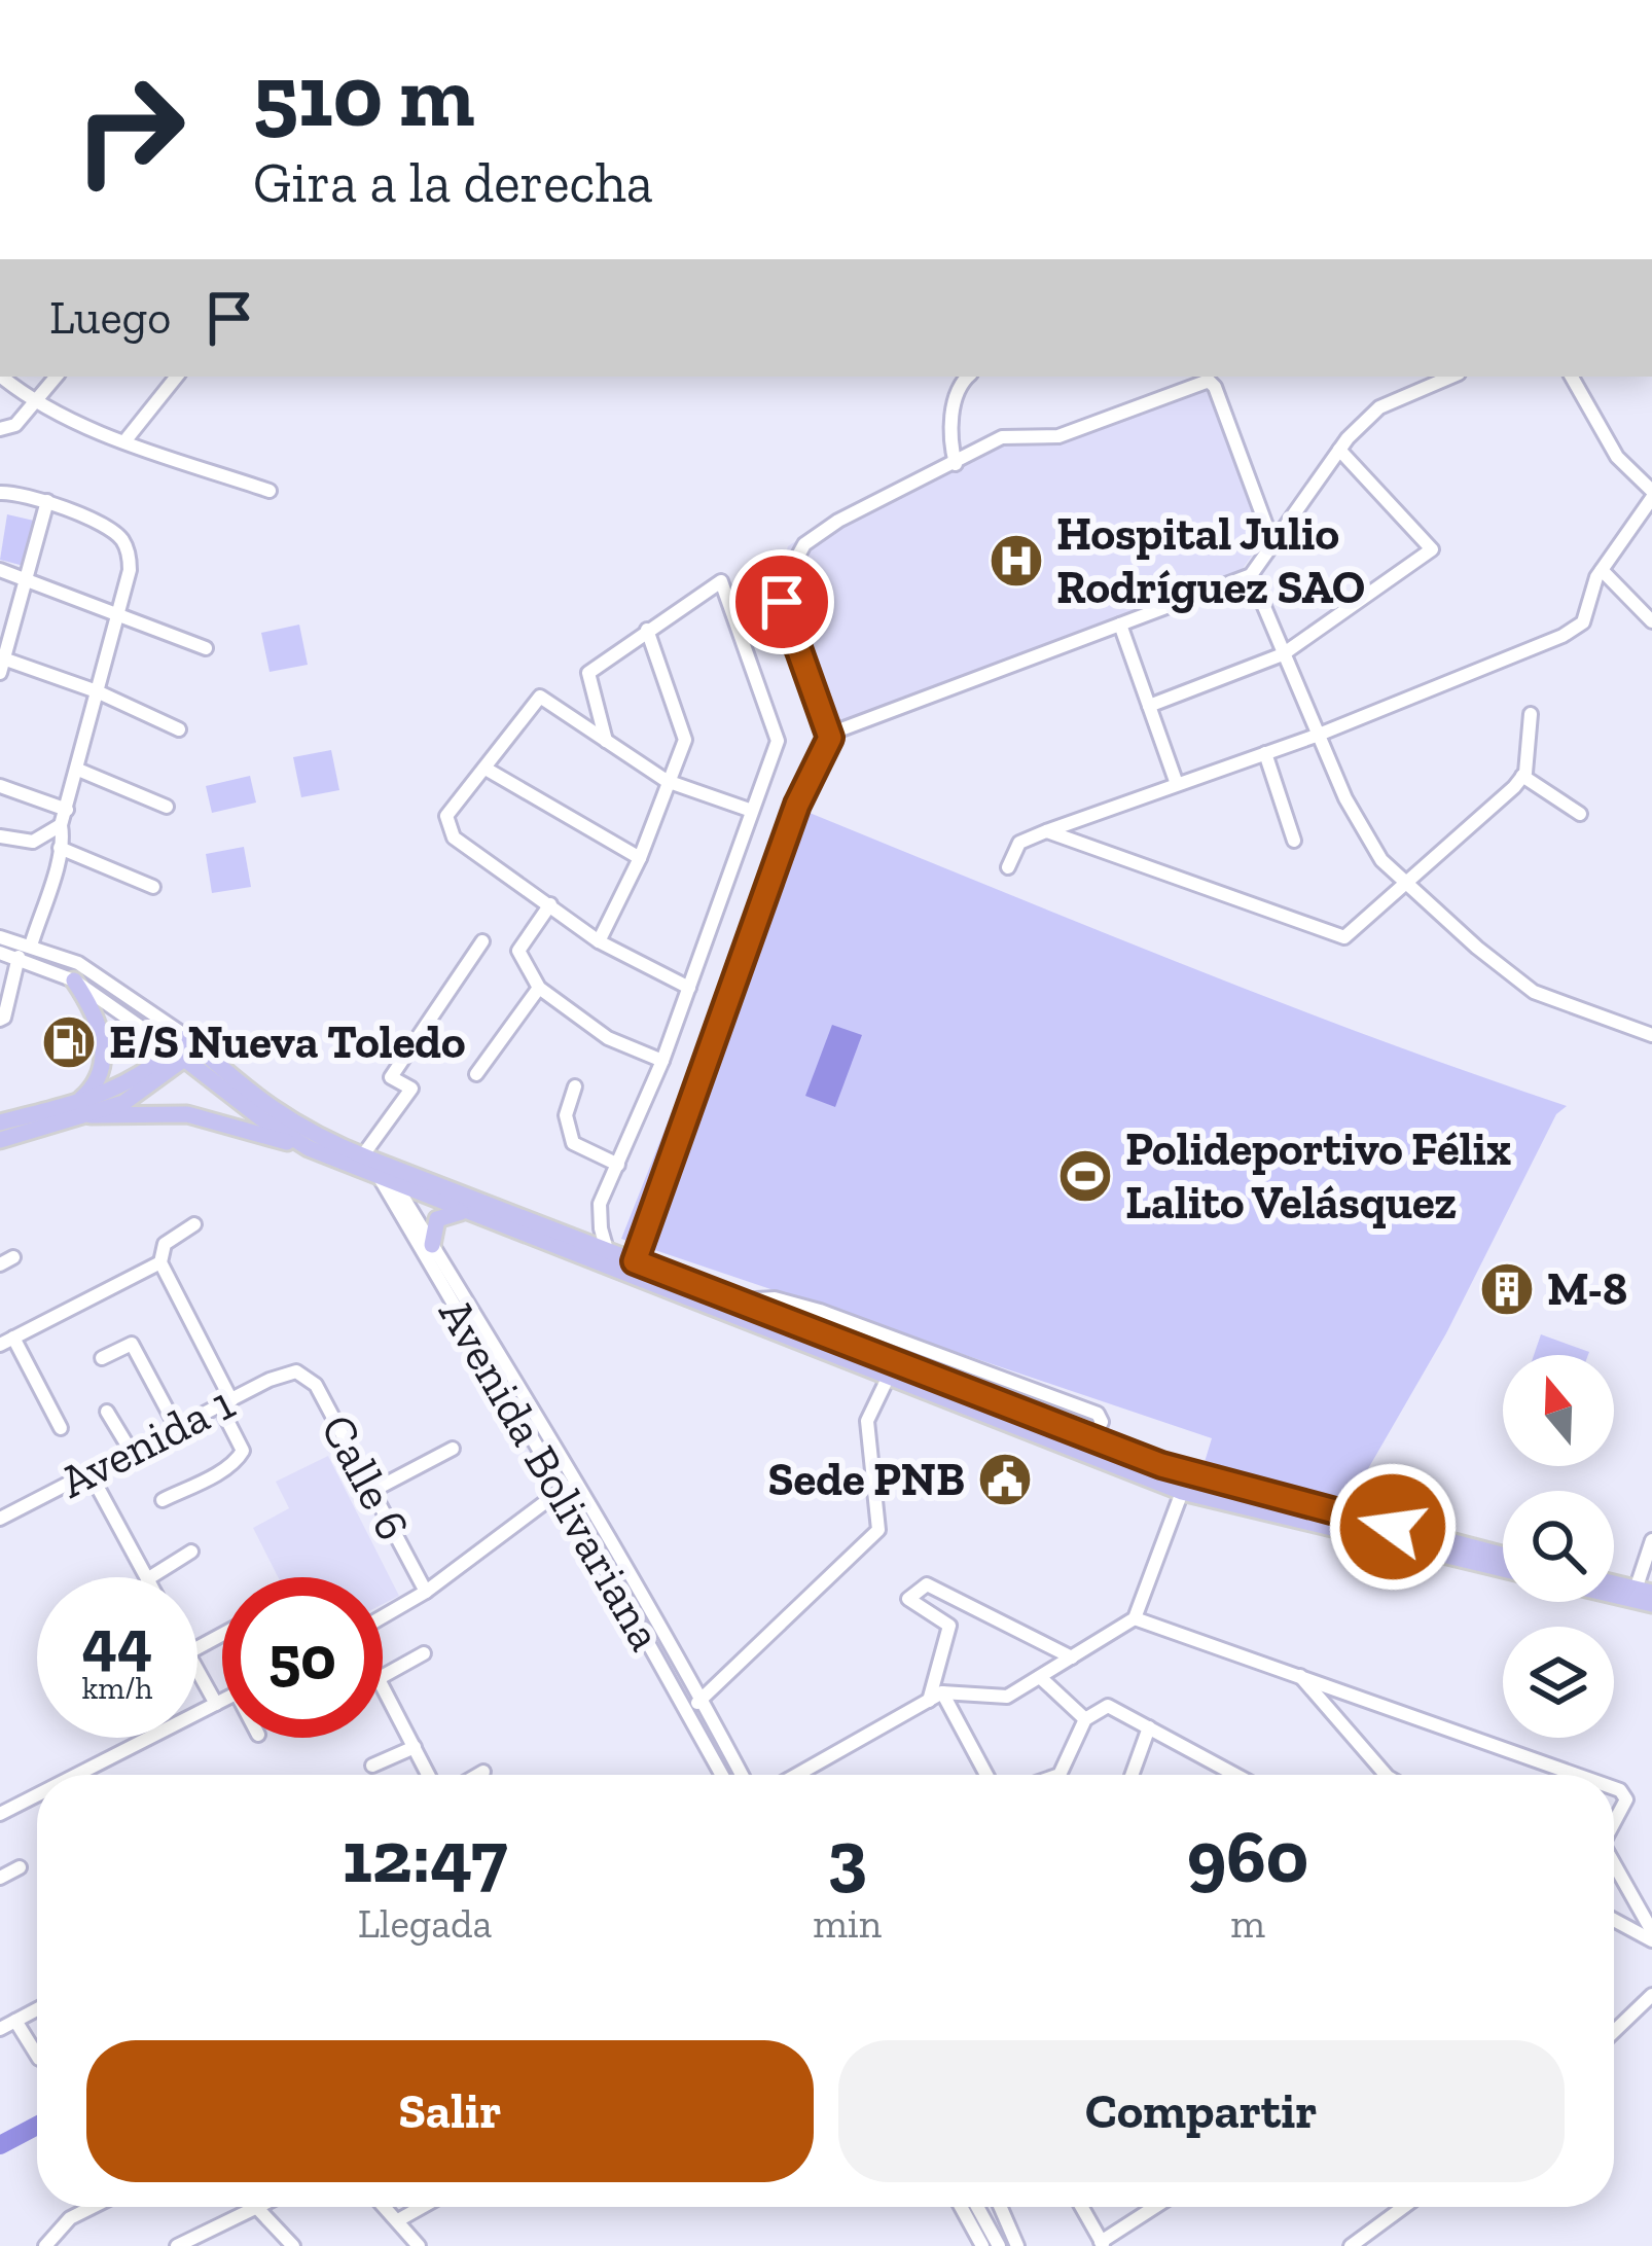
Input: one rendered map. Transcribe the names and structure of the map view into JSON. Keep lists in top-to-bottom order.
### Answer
{
  "streets": {
    "street": ["Avenida 1", "Avenida Bolivariana", "Calle 6"]
  },
  "crossings": [
    ["Avenida 1", "Calle 6"]
  ],
  "places": {
    "hospital": ["Hospital Julio Rodríguez SAO"],
    "fuel station": ["E/S Nueva Toledo"],
    "sports": ["Polideportivo Félix Lalito Velásquez"],
    "building": ["M-8"],
    "public building": ["Sede PNB"]
  },
  "north": "top",
  "page": {
    "turn": ["510 m", "Gira a la derecha"],
    "then": "Luego",
    "speed": "44 km/h",
    "limit": "50",
    "eta": [
      "12:47",
      "Llegada",
      "3",
      "min",
      "960",
      "m"
    ],
    "buttons": ["Salir", "Compartir"]
  }
}
